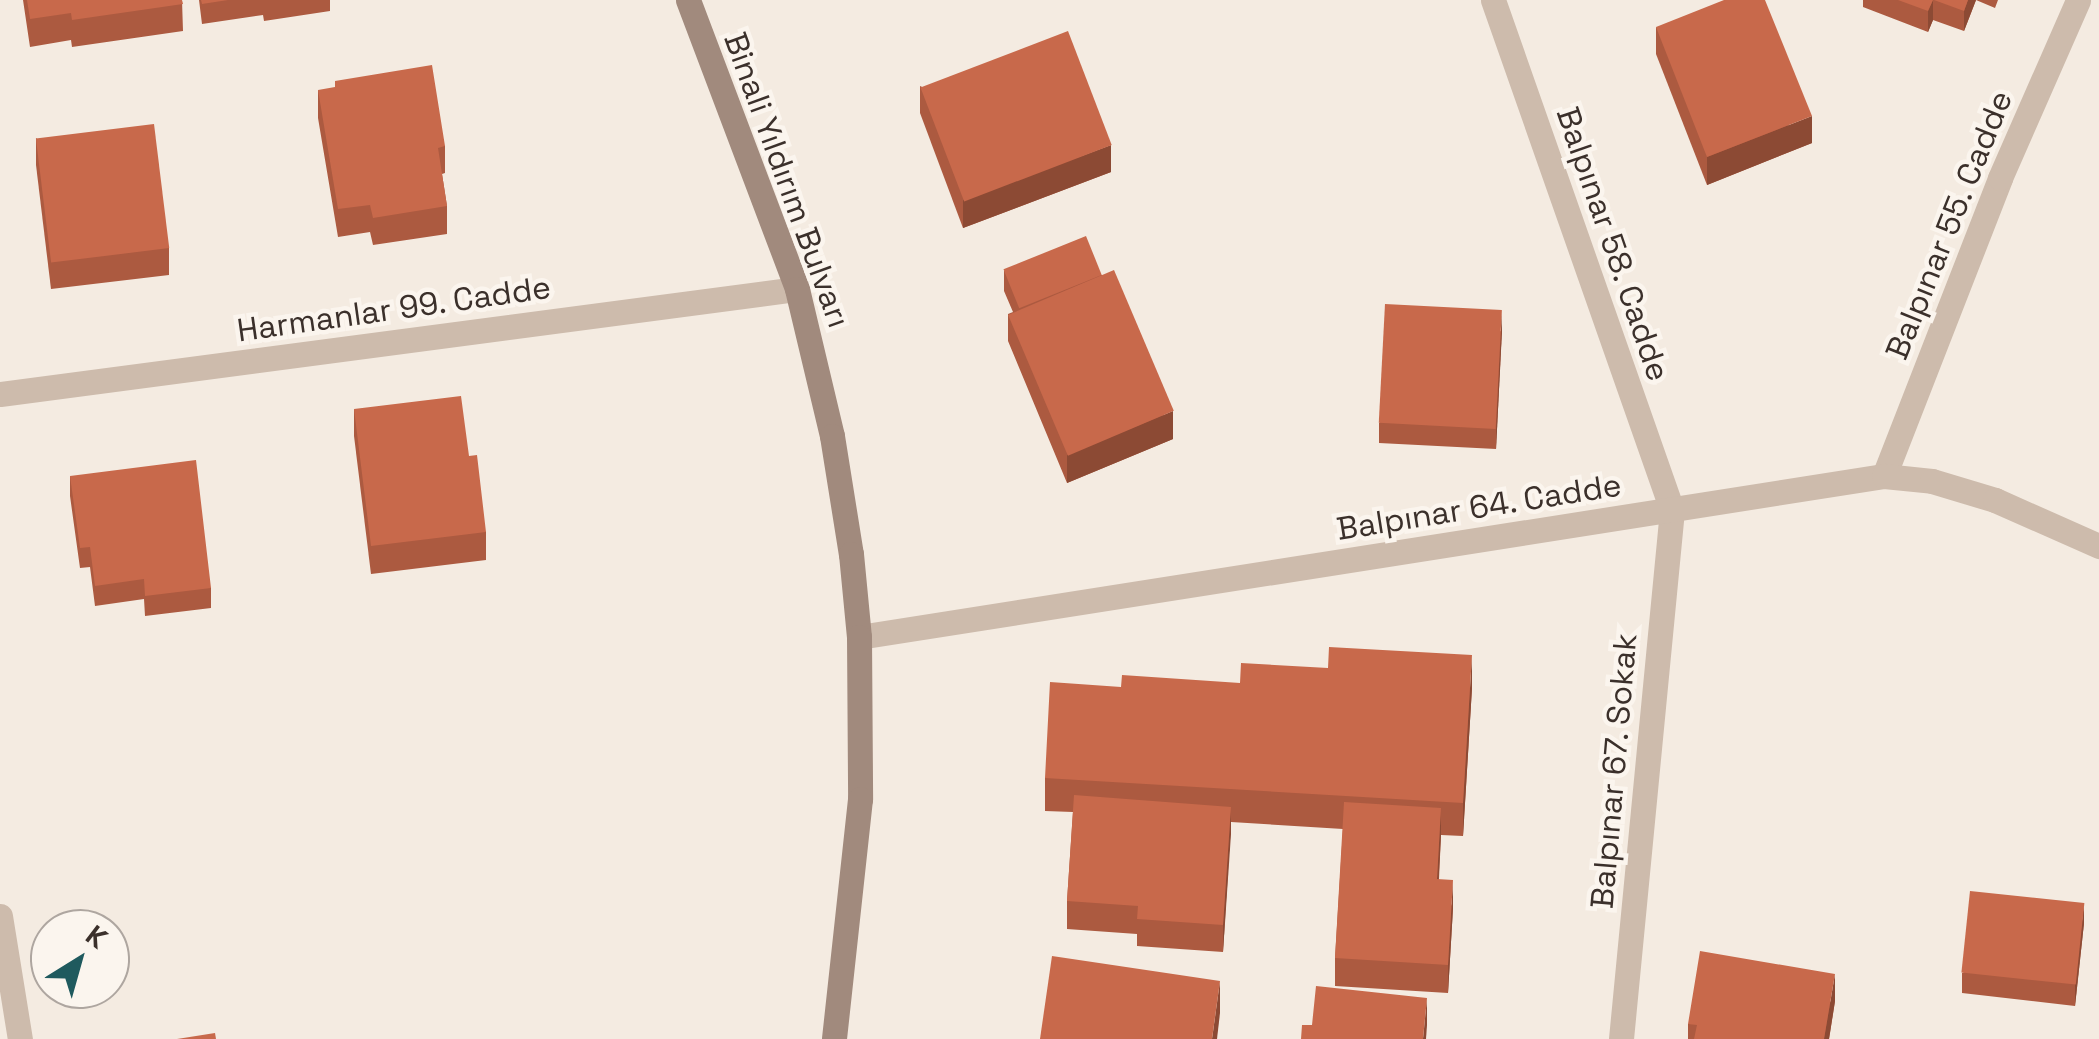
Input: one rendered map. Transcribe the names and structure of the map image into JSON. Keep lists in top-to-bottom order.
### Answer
{
  "streets": {
    "main road": ["Binali Yıldırım Bulvarı"],
    "street": [
      "Balpınar 55. Cadde",
      "Balpınar 58. Cadde",
      "Harmanlar 99. Cadde",
      "Balpınar 64. Cadde",
      "Balpınar 67. Sokak"
    ]
  },
  "crossings": [
    ["Binali Yıldırım Bulvarı", "Harmanlar 99. Cadde"],
    ["Binali Yıldırım Bulvarı", "Balpınar 64. Cadde"],
    ["Balpınar 55. Cadde", "Balpınar 64. Cadde"],
    ["Balpınar 58. Cadde", "Balpınar 64. Cadde"],
    ["Balpınar 58. Cadde", "Balpınar 67. Sokak"],
    ["Balpınar 64. Cadde", "Balpınar 67. Sokak"]
  ],
  "north": "top right"
}
